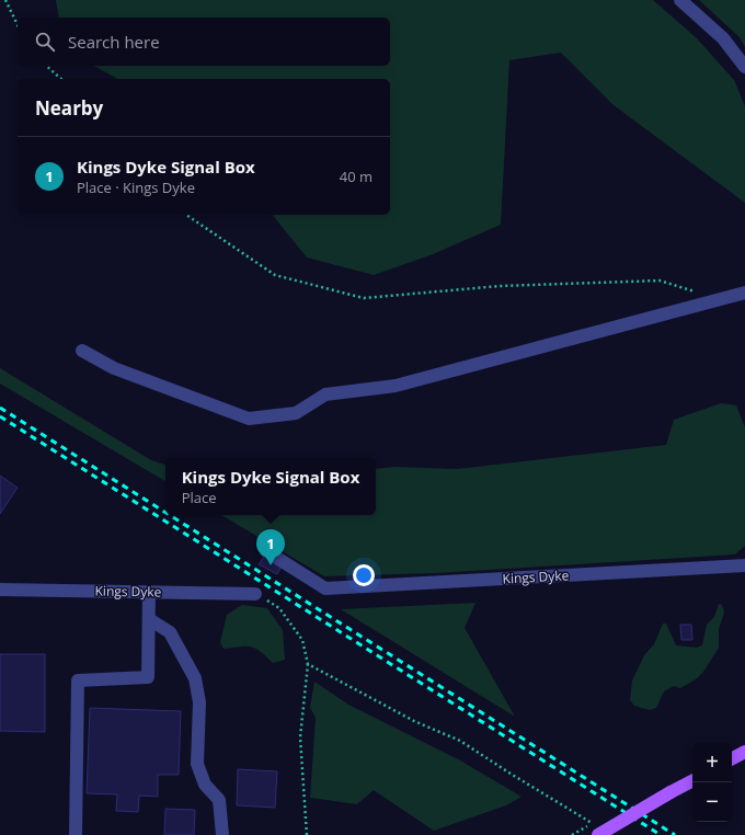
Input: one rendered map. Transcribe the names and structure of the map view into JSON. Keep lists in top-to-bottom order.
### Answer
{
  "streets": {
    "street": ["Kings Dyke"]
  },
  "page": {
    "search": "Search here",
    "heading": "Nearby",
    "list": [
      {
        "mark": "1",
        "name": "Kings Dyke Signal Box",
        "note": "Place · Kings Dyke",
        "value": "40 m"
      }
    ],
    "popup": ["Kings Dyke Signal Box", "Place"],
    "pins": "1",
    "map_buttons": ["+", "−"]
  }
}
